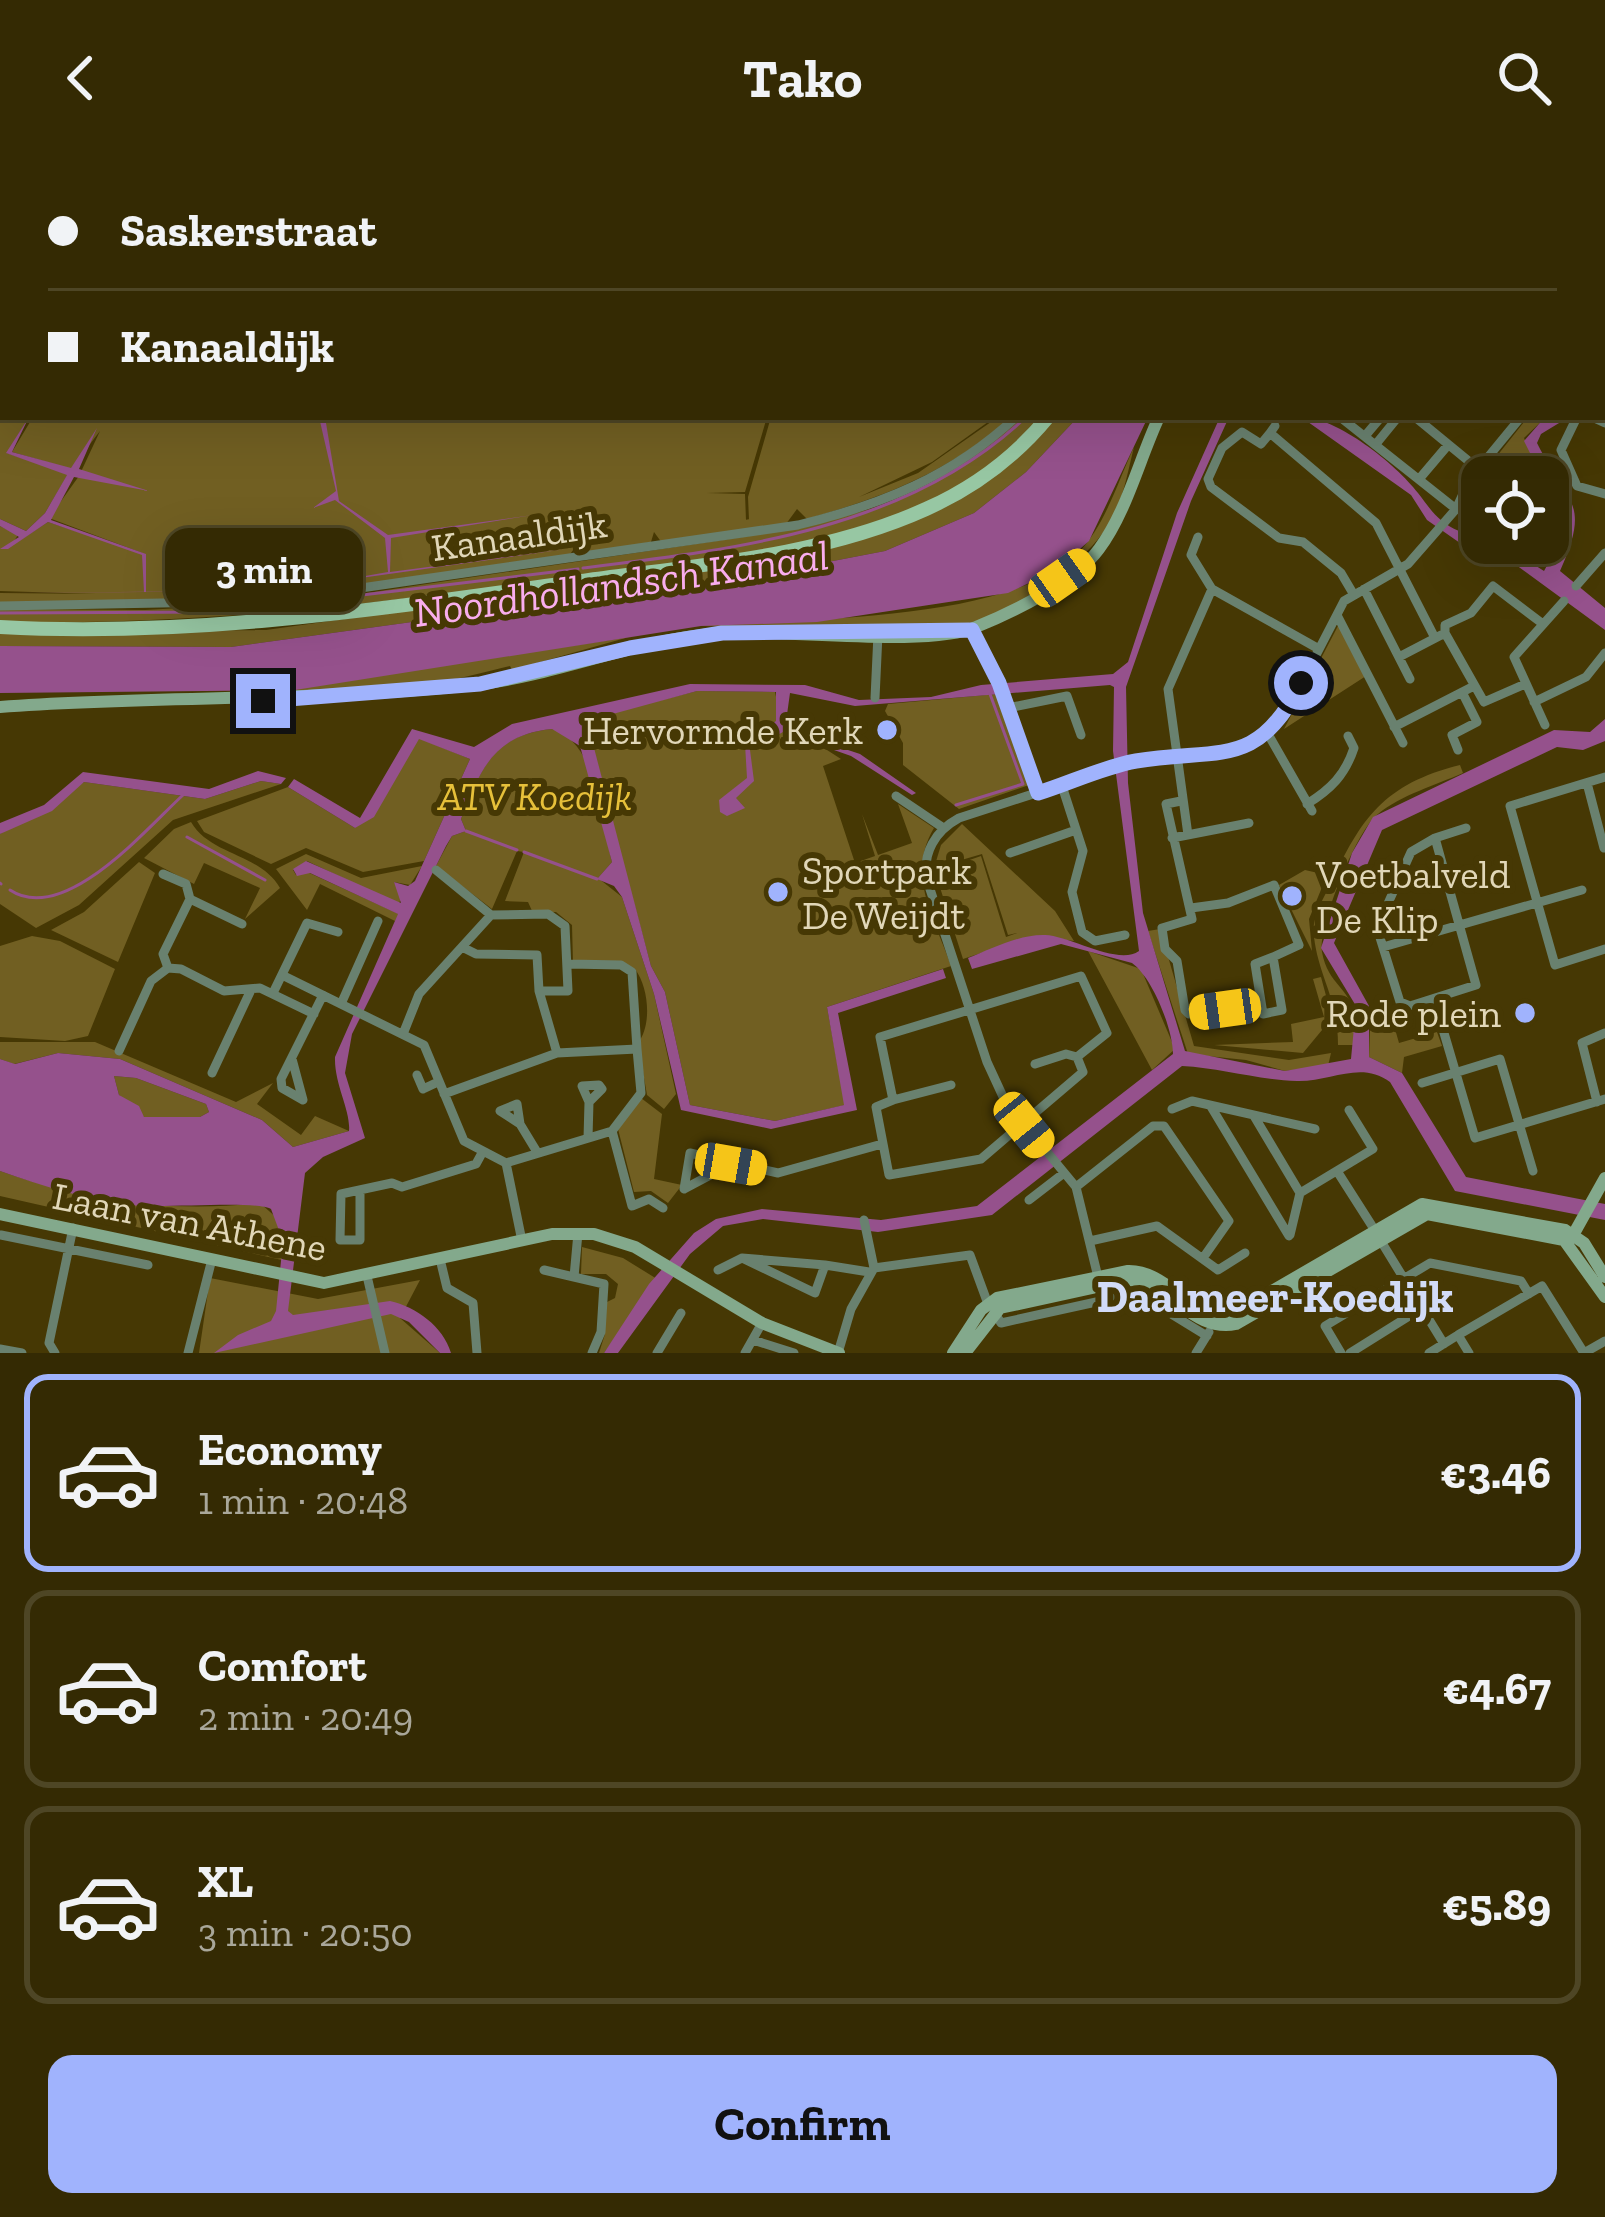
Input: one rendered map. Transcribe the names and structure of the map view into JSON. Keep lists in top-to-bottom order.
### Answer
{
  "streets": {
    "main road": ["Kanaaldijk"],
    "street": ["Laan van Athene"]
  },
  "districts": ["Daalmeer-Koedijk"],
  "water": ["Noordhollandsch Kanaal"],
  "parks": ["ATV Koedijk"],
  "places": [
    "Hervormde Kerk",
    "Sportpark De Weijdt",
    "Voetbalveld De Klip",
    "Rode plein"
  ],
  "page": {
    "header": "Tako",
    "banner": ["Saskerstraat", "Kanaaldijk"],
    "bubble": "3 min",
    "list": [
      {
        "name": "Economy",
        "note": "1 min · 20:48",
        "value": "€3.46"
      },
      {
        "name": "Comfort",
        "note": "2 min · 20:49",
        "value": "€4.67"
      },
      {
        "name": "XL",
        "note": "3 min · 20:50",
        "value": "€5.89"
      }
    ],
    "buttons": "Confirm"
  }
}
